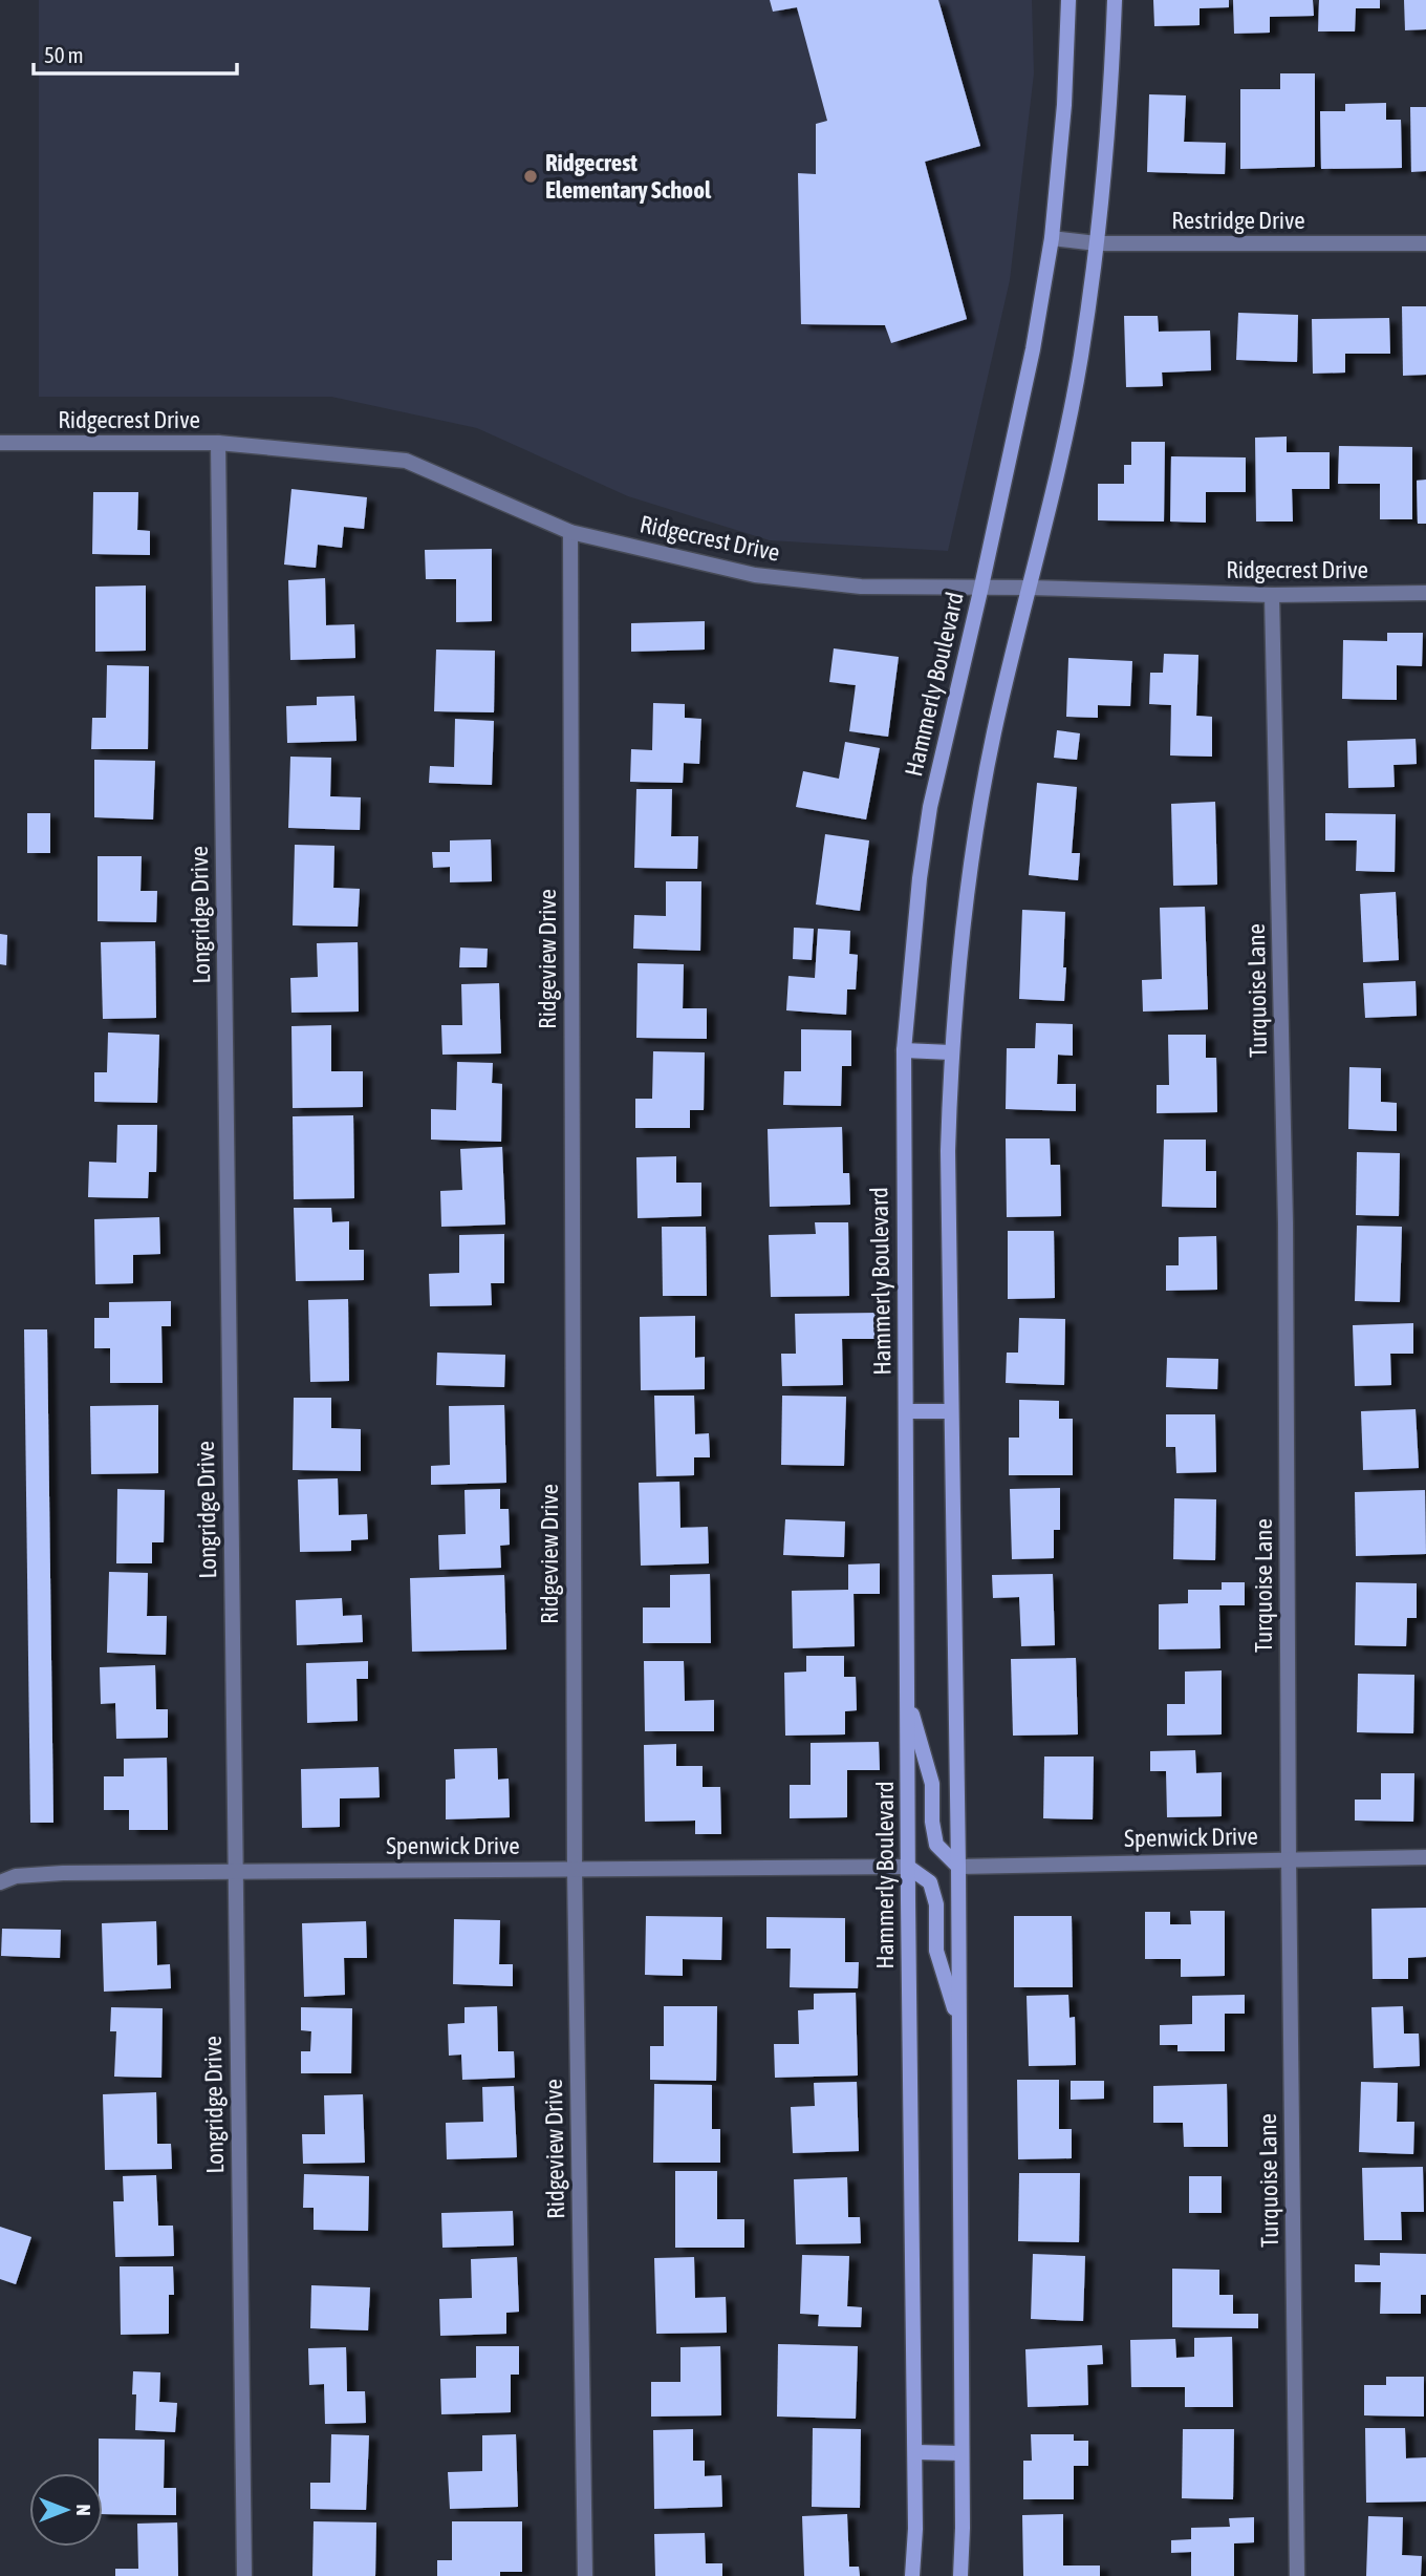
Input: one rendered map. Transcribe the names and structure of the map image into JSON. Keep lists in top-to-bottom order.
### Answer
{
  "streets": {
    "main road": ["Hammerly Boulevard"],
    "street": [
      "Restridge Drive",
      "Ridgecrest Drive",
      "Longridge Drive",
      "Ridgeview Drive",
      "Turquoise Lane",
      "Spenwick Drive"
    ]
  },
  "crossings": [
    ["Restridge Drive", "Hammerly Boulevard"],
    ["Ridgecrest Drive", "Hammerly Boulevard"],
    ["Ridgecrest Drive", "Longridge Drive"],
    ["Ridgecrest Drive", "Ridgeview Drive"],
    ["Ridgecrest Drive", "Turquoise Lane"],
    ["Hammerly Boulevard", "Spenwick Drive"],
    ["Longridge Drive", "Spenwick Drive"],
    ["Ridgeview Drive", "Spenwick Drive"],
    ["Turquoise Lane", "Spenwick Drive"]
  ],
  "places": ["Ridgecrest Elementary School"],
  "scale_bar": "50 m",
  "north": "right"
}
